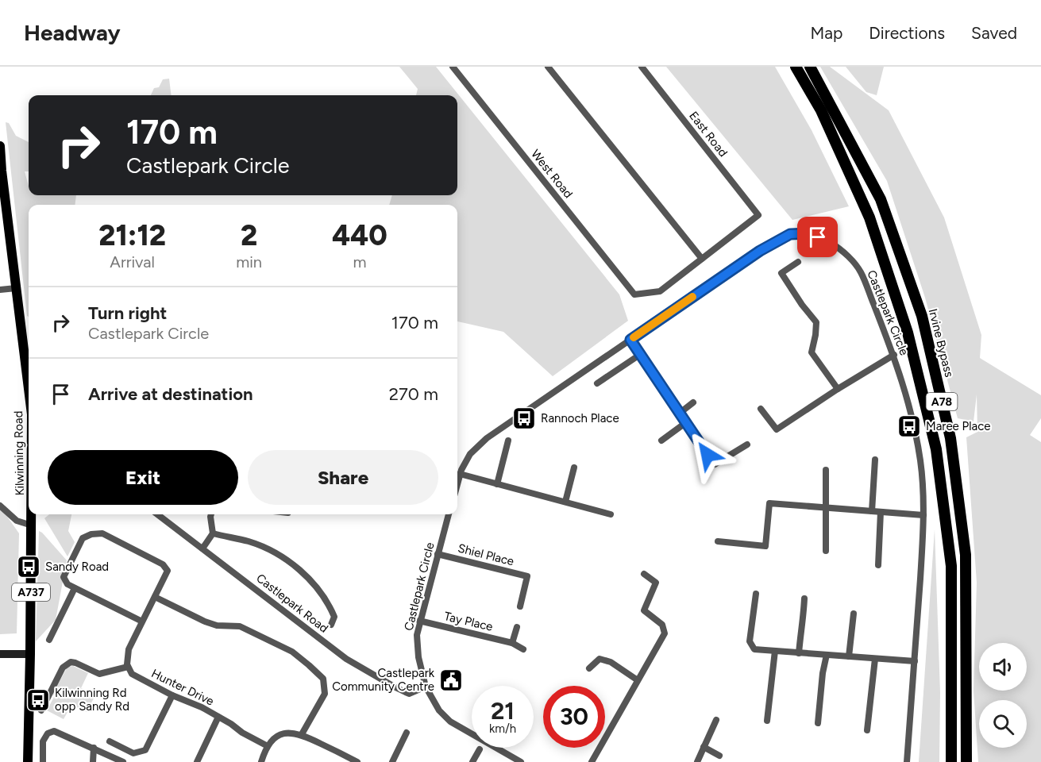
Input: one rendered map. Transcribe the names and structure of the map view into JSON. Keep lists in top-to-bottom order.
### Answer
{
  "streets": {
    "highway": ["Irvine Bypass", "A78"],
    "main road": ["Kilwinning Road", "A737"],
    "street": [
      "East Road",
      "West Road",
      "Castlepark Circle",
      "Shiel Place",
      "Castlepark Road",
      "Tay Place",
      "Hunter Drive"
    ]
  },
  "crossings": [
    ["East Road", "West Road"],
    ["Castlepark Circle", "Shiel Place"],
    ["Castlepark Circle", "Castlepark Road"],
    ["Castlepark Circle", "Tay Place"]
  ],
  "places": {
    "bus stop": [
      "Rannoch Place",
      "Maree Place",
      "Sandy Road",
      "Kilwinning Rd opp Sandy Rd"
    ],
    "public building": ["Castlepark Community Centre"]
  },
  "page": {
    "header": "Headway",
    "nav": ["Map", "Directions", "Saved"],
    "turn": ["170 m", "Castlepark Circle"],
    "eta": [
      "21:12",
      "Arrival",
      "2",
      "min",
      "440",
      "m"
    ],
    "list": [
      {
        "name": "Turn right",
        "note": "Castlepark Circle",
        "value": "170 m"
      },
      {
        "name": "Arrive at destination",
        "value": "270 m"
      }
    ],
    "buttons": ["Exit", "Share"],
    "speed": "21 km/h",
    "limit": "30"
  }
}
